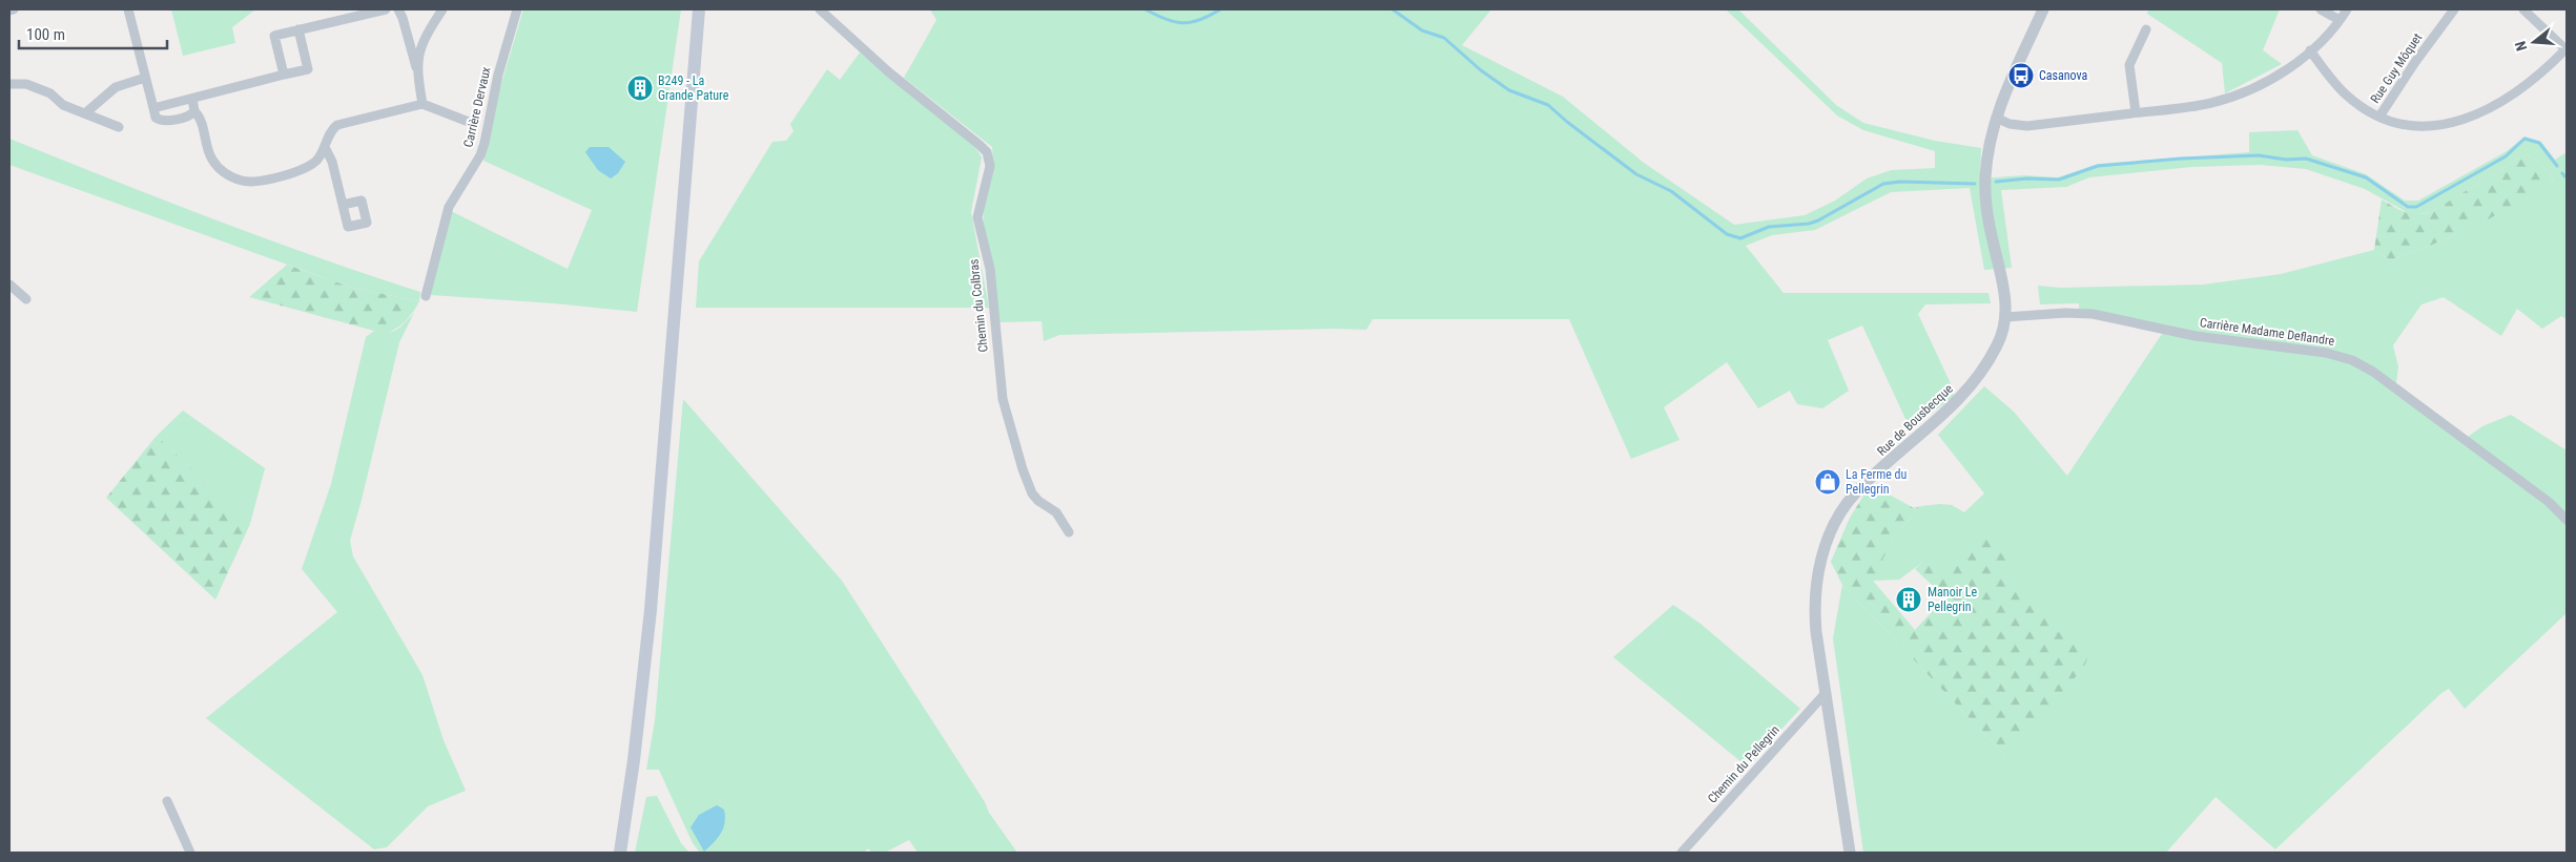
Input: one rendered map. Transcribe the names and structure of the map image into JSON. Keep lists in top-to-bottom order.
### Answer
{
  "streets": {
    "street": [
      "Rue Guy Môquet",
      "Carrière Dervaux",
      "Chemin du Colbras",
      "Carrière Madame Deflandre",
      "Rue de Bousbecque",
      "Chemin du Pellegrin"
    ]
  },
  "crossings": [
    ["Carrière Madame Deflandre", "Rue de Bousbecque"],
    ["Rue de Bousbecque", "Chemin du Pellegrin"]
  ],
  "places": {
    "bus stop": ["Casanova"],
    "building": ["B249 - La Grande Pature", "Manoir Le Pellegrin"],
    "shop": ["La Ferme du Pellegrin"]
  },
  "scale_bar": "100 m",
  "north": "left"
}
